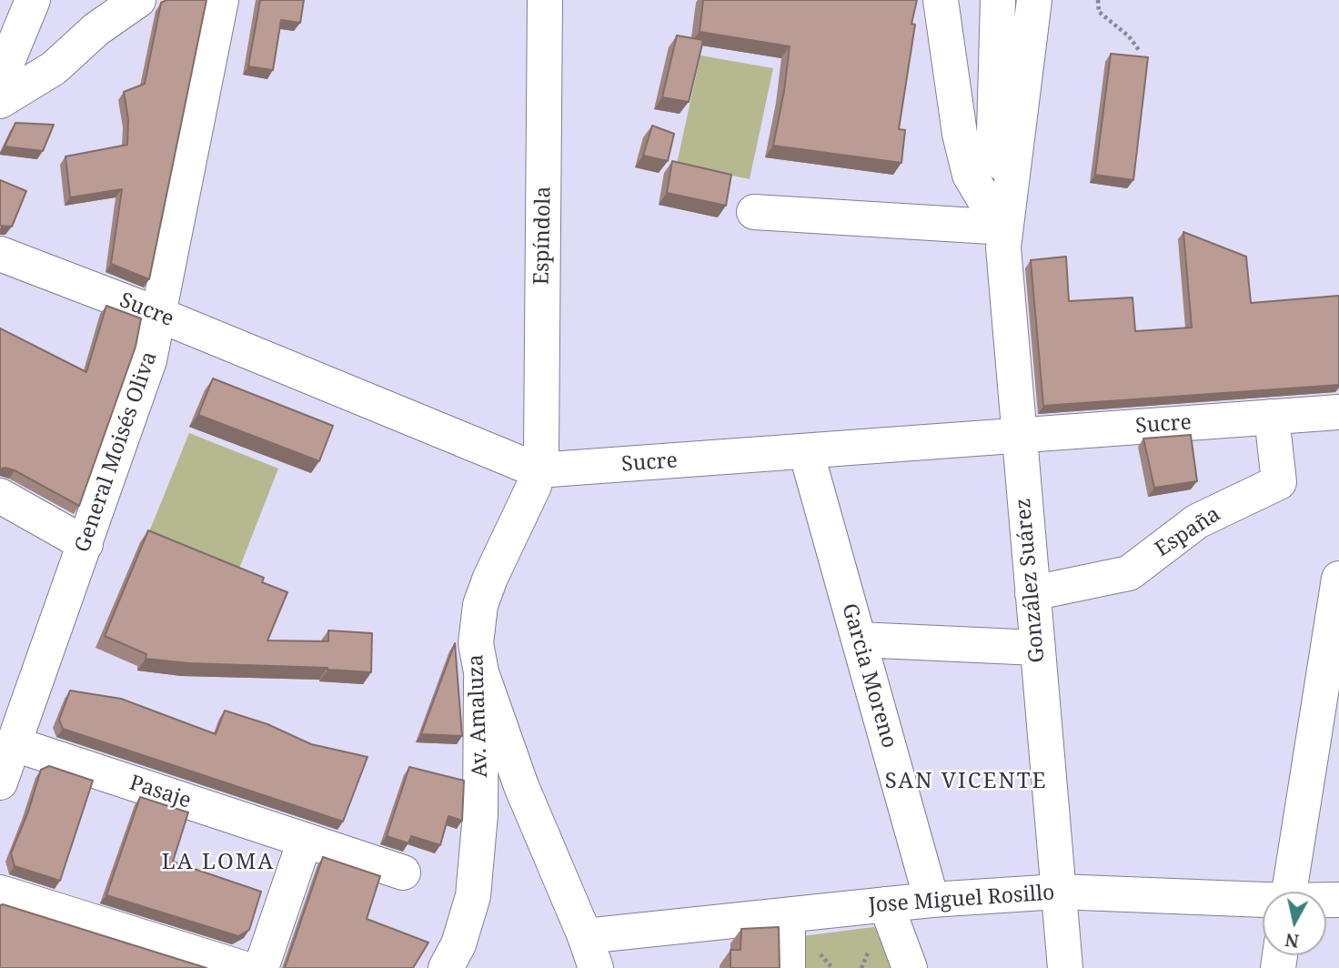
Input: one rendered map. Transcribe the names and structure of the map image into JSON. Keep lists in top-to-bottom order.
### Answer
{
  "streets": {
    "street": [
      "Espíndola",
      "Sucre",
      "General Moisés Oliva",
      "España",
      "González Suárez",
      "Garcia Moreno",
      "Av. Amaluza",
      "Pasaje",
      "Jose Miguel Rosillo"
    ]
  },
  "crossings": [
    ["Espíndola", "Sucre"],
    ["Espíndola", "Av. Amaluza"],
    ["Sucre", "General Moisés Oliva"],
    ["Sucre", "España"],
    ["Sucre", "González Suárez"],
    ["Sucre", "Garcia Moreno"],
    ["Sucre", "Av. Amaluza"],
    ["General Moisés Oliva", "Pasaje"],
    ["España", "González Suárez"],
    ["González Suárez", "Jose Miguel Rosillo"],
    ["Garcia Moreno", "Jose Miguel Rosillo"]
  ],
  "districts": ["SAN VICENTE", "LA LOMA"],
  "north": "bottom"
}
